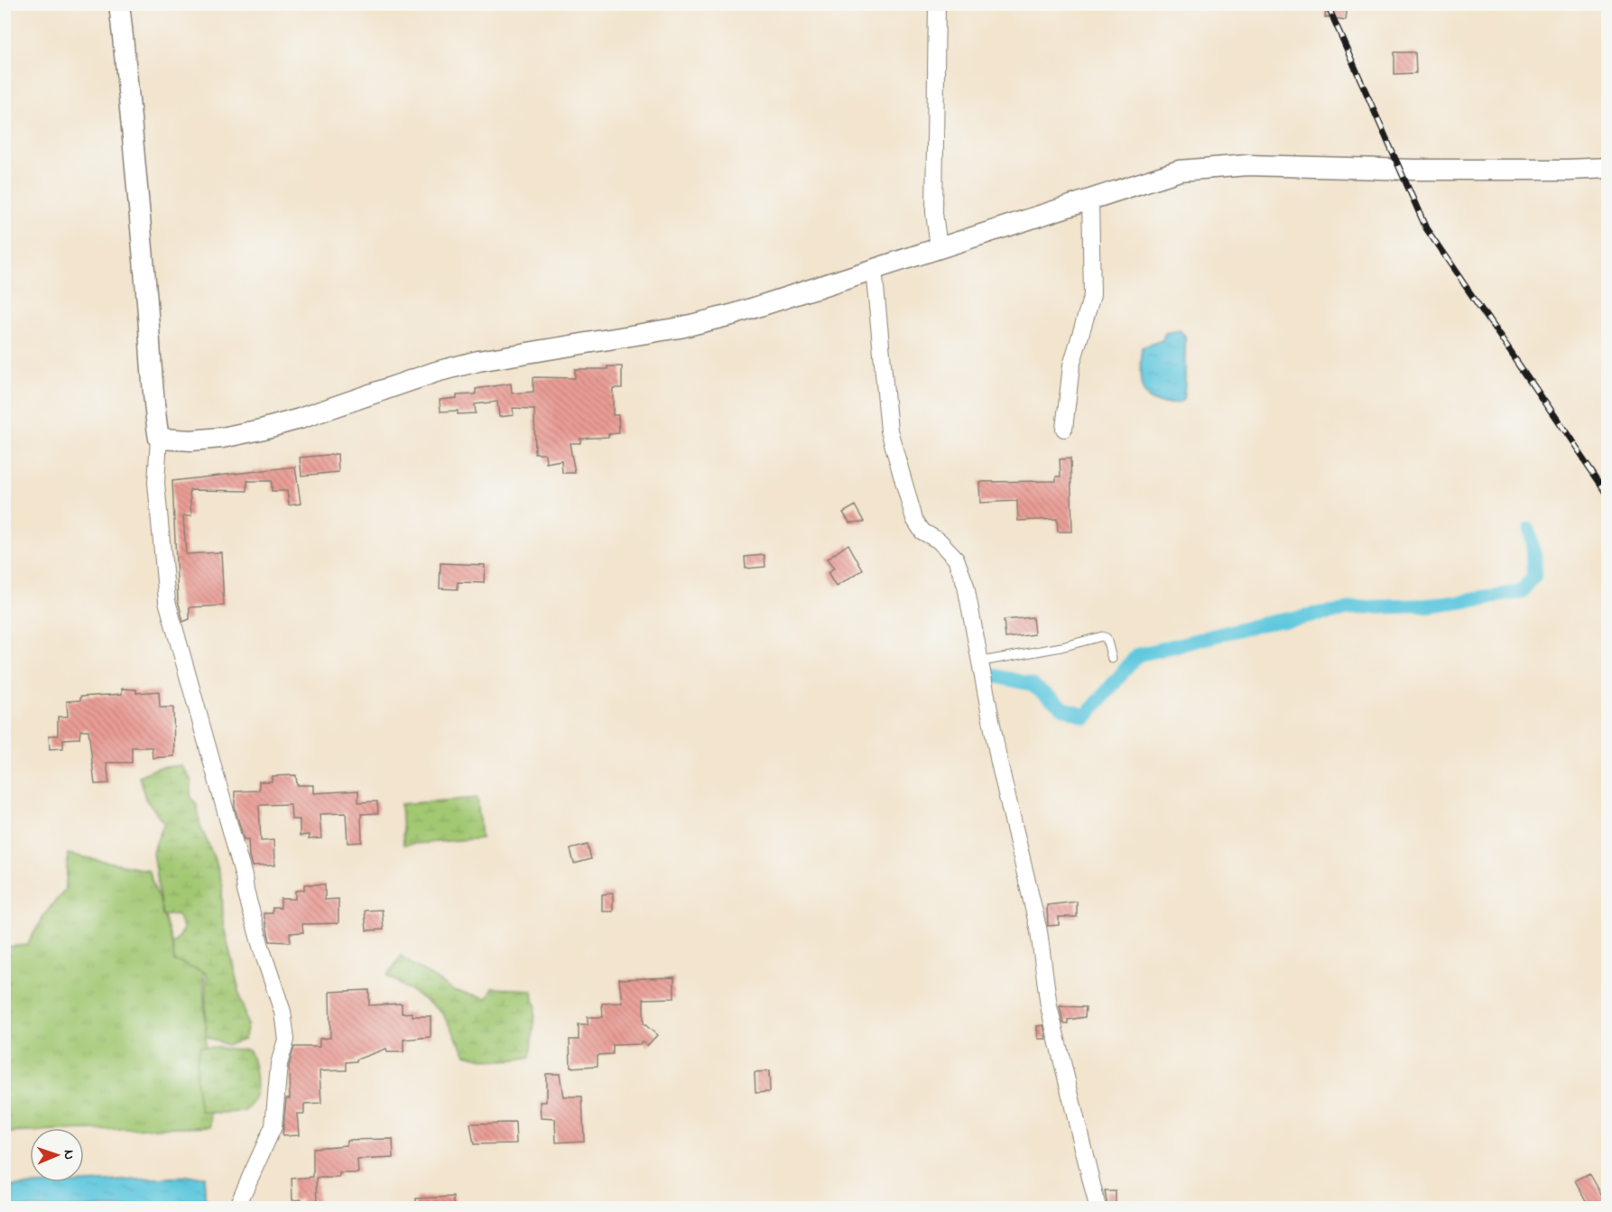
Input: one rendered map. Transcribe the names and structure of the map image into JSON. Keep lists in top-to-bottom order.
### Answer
{
  "north": "right"
}
